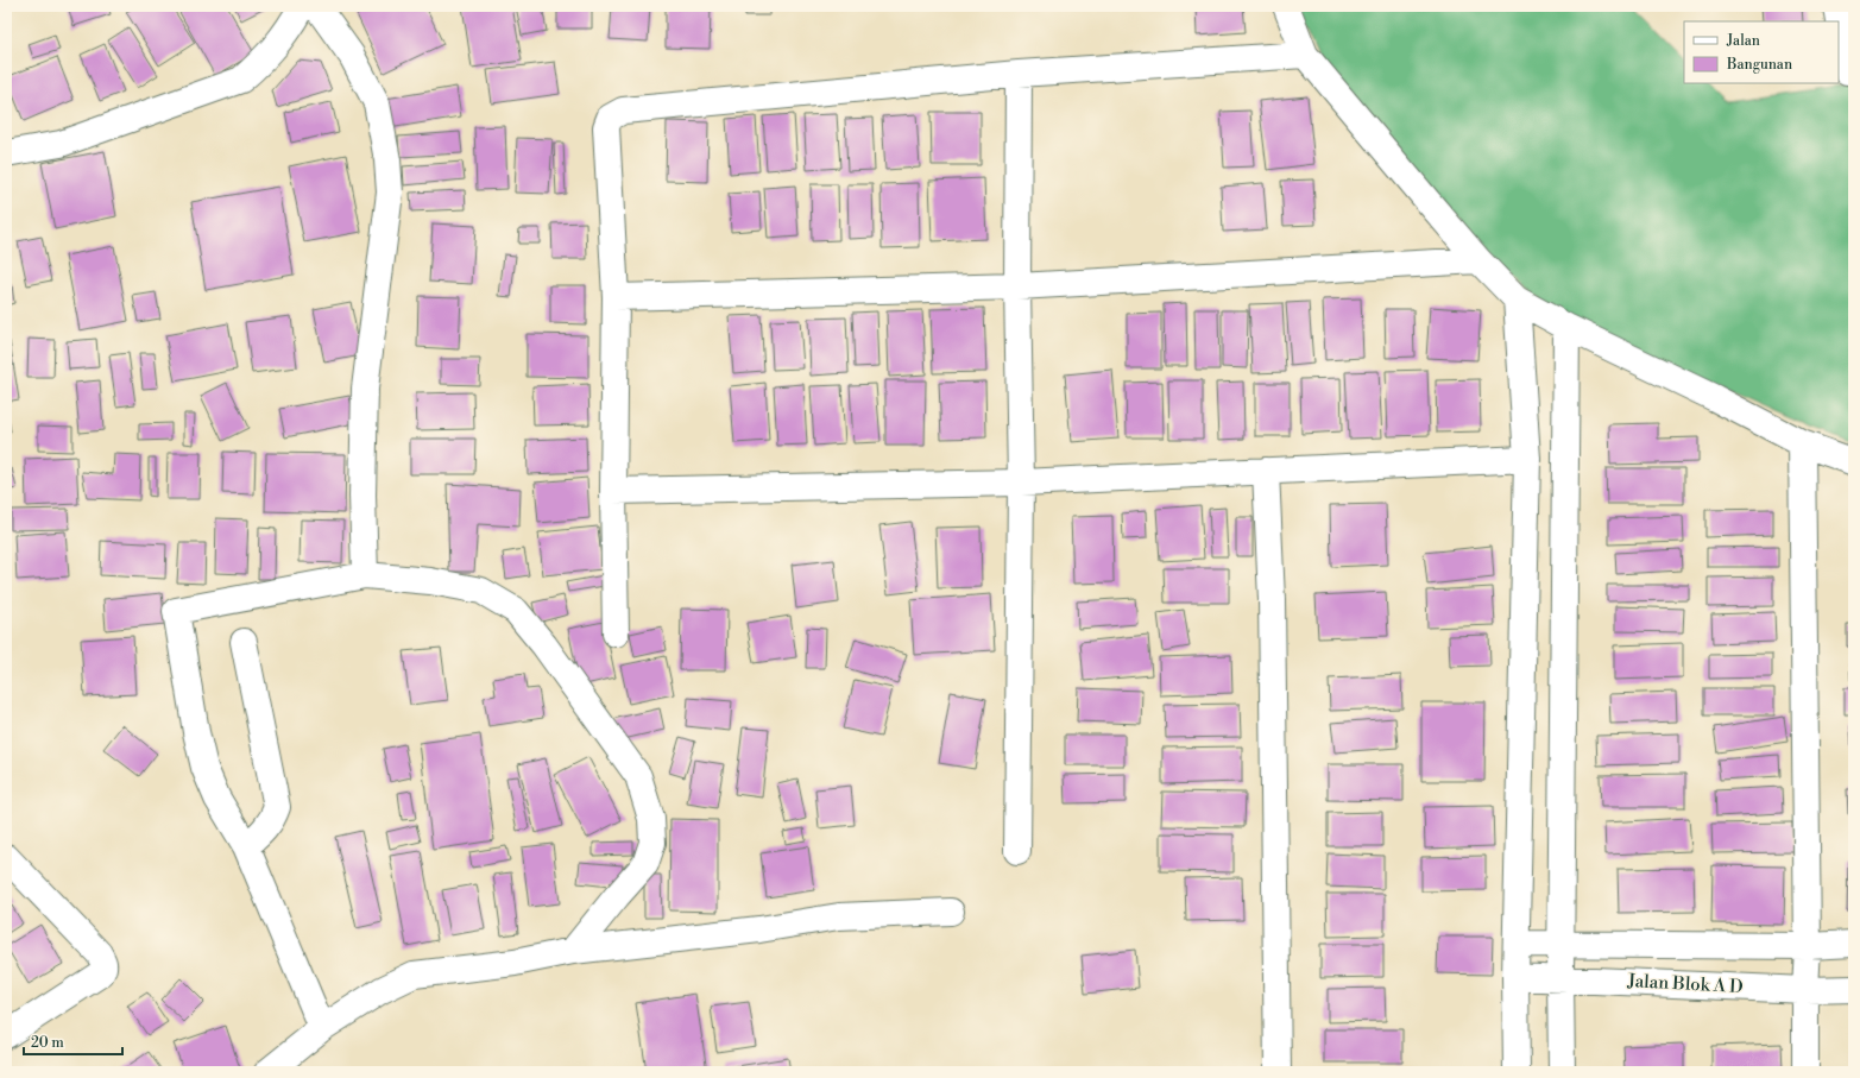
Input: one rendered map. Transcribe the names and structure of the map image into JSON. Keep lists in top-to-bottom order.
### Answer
{
  "streets": {
    "street": ["Jalan Blok A D"]
  },
  "legend": ["Jalan", "Bangunan"],
  "scale_bar": "20 m"
}
